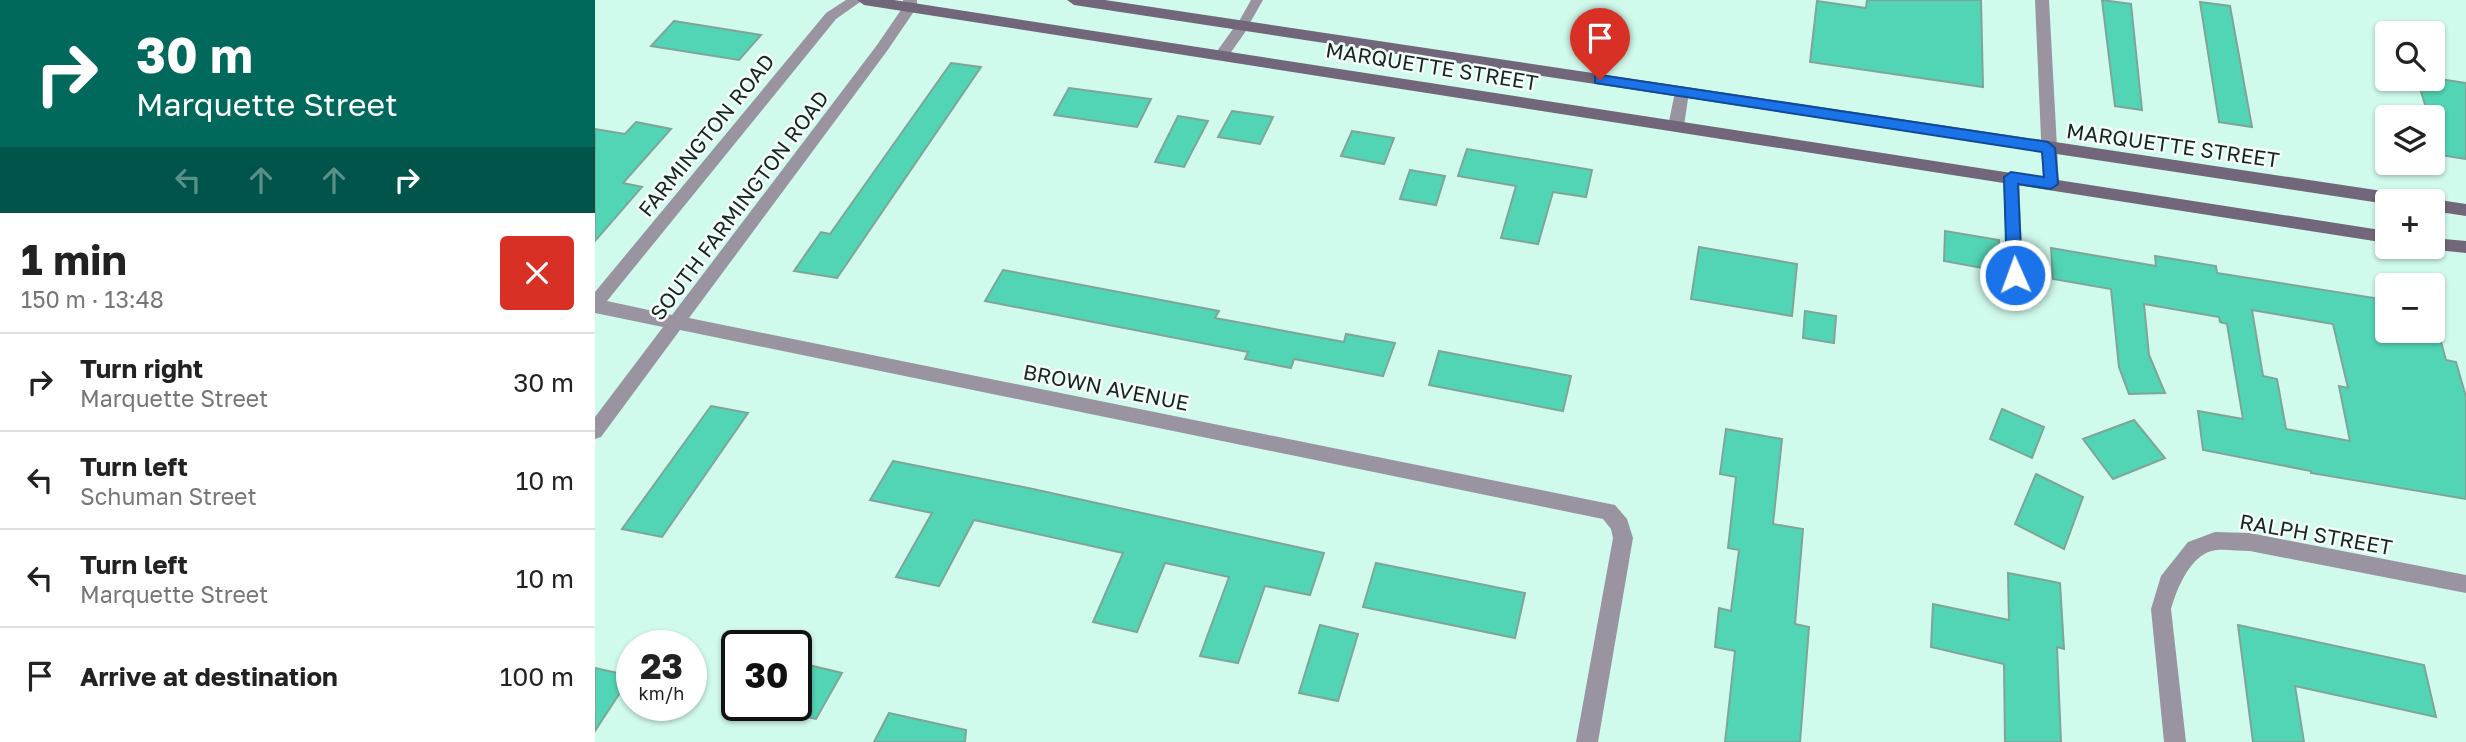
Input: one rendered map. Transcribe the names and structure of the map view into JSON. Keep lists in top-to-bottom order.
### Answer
{
  "streets": {
    "street": [
      "MARQUETTE STREET",
      "FARMINGTON ROAD",
      "SOUTH FARMINGTON ROAD",
      "BROWN AVENUE",
      "RALPH STREET"
    ]
  },
  "crossings": [
    ["MARQUETTE STREET", "SOUTH FARMINGTON ROAD"],
    ["FARMINGTON ROAD", "BROWN AVENUE"],
    ["SOUTH FARMINGTON ROAD", "BROWN AVENUE"]
  ],
  "page": {
    "turn": ["30 m", "Marquette Street"],
    "map_buttons": ["+", "−"],
    "heading": ["1 min", "150 m · 13:48"],
    "list": [
      {
        "name": "Turn right",
        "note": "Marquette Street",
        "value": "30 m"
      },
      {
        "name": "Turn left",
        "note": "Schuman Street",
        "value": "10 m"
      },
      {
        "name": "Turn left",
        "note": "Marquette Street",
        "value": "10 m"
      },
      {
        "name": "Arrive at destination",
        "value": "100 m"
      }
    ],
    "speed": "23 km/h",
    "limit": "30"
  }
}
